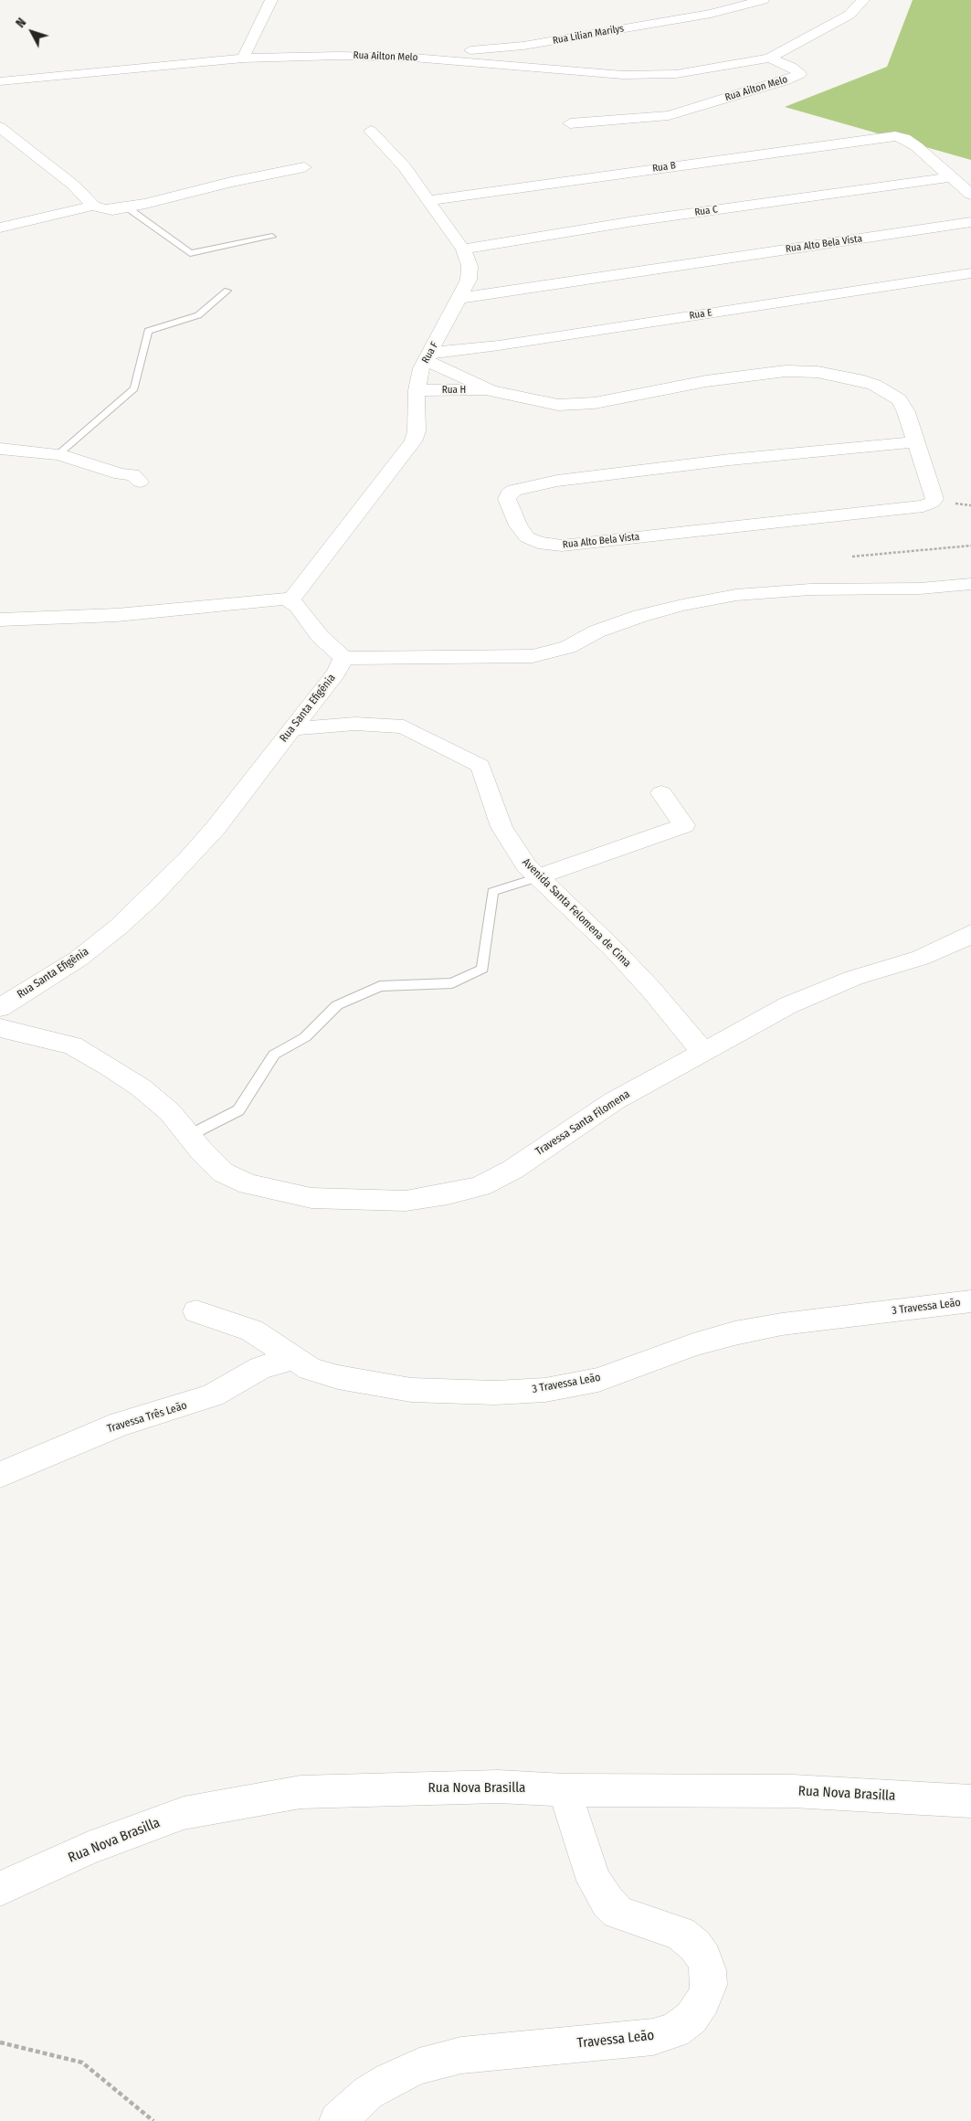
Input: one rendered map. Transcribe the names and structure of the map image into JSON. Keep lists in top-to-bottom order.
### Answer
{
  "streets": {
    "street": [
      "Rua Lilian Marilys",
      "Rua Ailton Melo",
      "Rua B",
      "Rua C",
      "Rua Alto Bela Vista",
      "Rua E",
      "Rua F",
      "Rua H",
      "Rua Santa Efigênia",
      "Avenida Santa Felomena de Cima",
      "Travessa Santa Filomena",
      "3 Travessa Leão",
      "Travessa Três Leão",
      "Rua Nova Brasilla",
      "Travessa Leão"
    ]
  },
  "crossings": [
    ["Rua Lilian Marilys", "Rua Ailton Melo"],
    ["Rua B", "Rua C"],
    ["Rua B", "Rua F"],
    ["Rua C", "Rua F"],
    ["Rua Alto Bela Vista", "Rua F"],
    ["Rua Alto Bela Vista", "Rua H"],
    ["Rua E", "Rua F"],
    ["Rua F", "Rua H"],
    ["Rua Santa Efigênia", "Avenida Santa Felomena de Cima"],
    ["Avenida Santa Felomena de Cima", "Travessa Santa Filomena"],
    ["3 Travessa Leão", "Travessa Três Leão"],
    ["Rua Nova Brasilla", "Travessa Leão"]
  ],
  "north": "top left"
}
